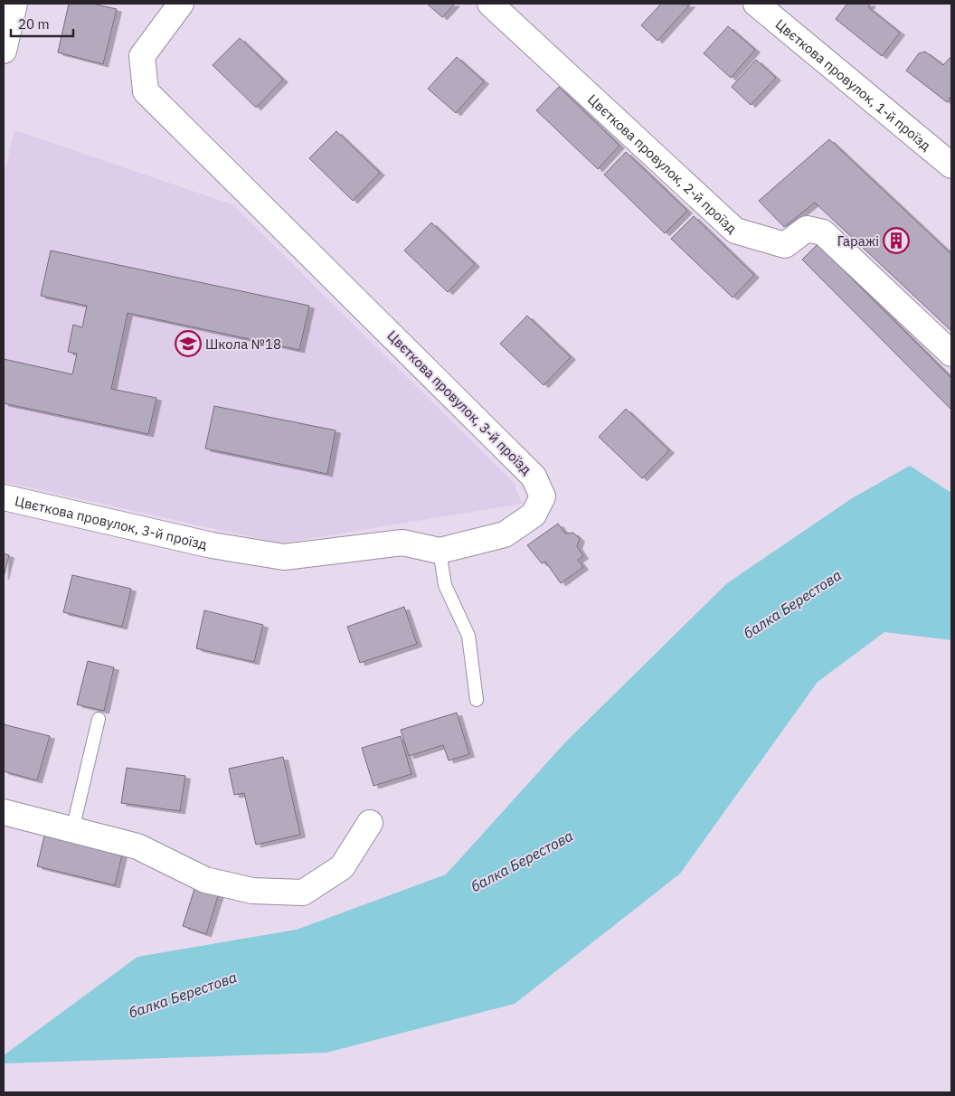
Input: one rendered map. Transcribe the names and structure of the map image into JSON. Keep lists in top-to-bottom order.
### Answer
{
  "streets": {
    "street": ["Цвєткова провулок, 1-й проїзд", "Цвєткова провулок, 2-й проїзд", "Цвєткова провулок, 3-й проїзд"]
  },
  "water": ["балка Берестова"],
  "places": {
    "building": ["Гаражі"],
    "school or university": ["Школа №18"]
  },
  "scale_bar": "20 m"
}
